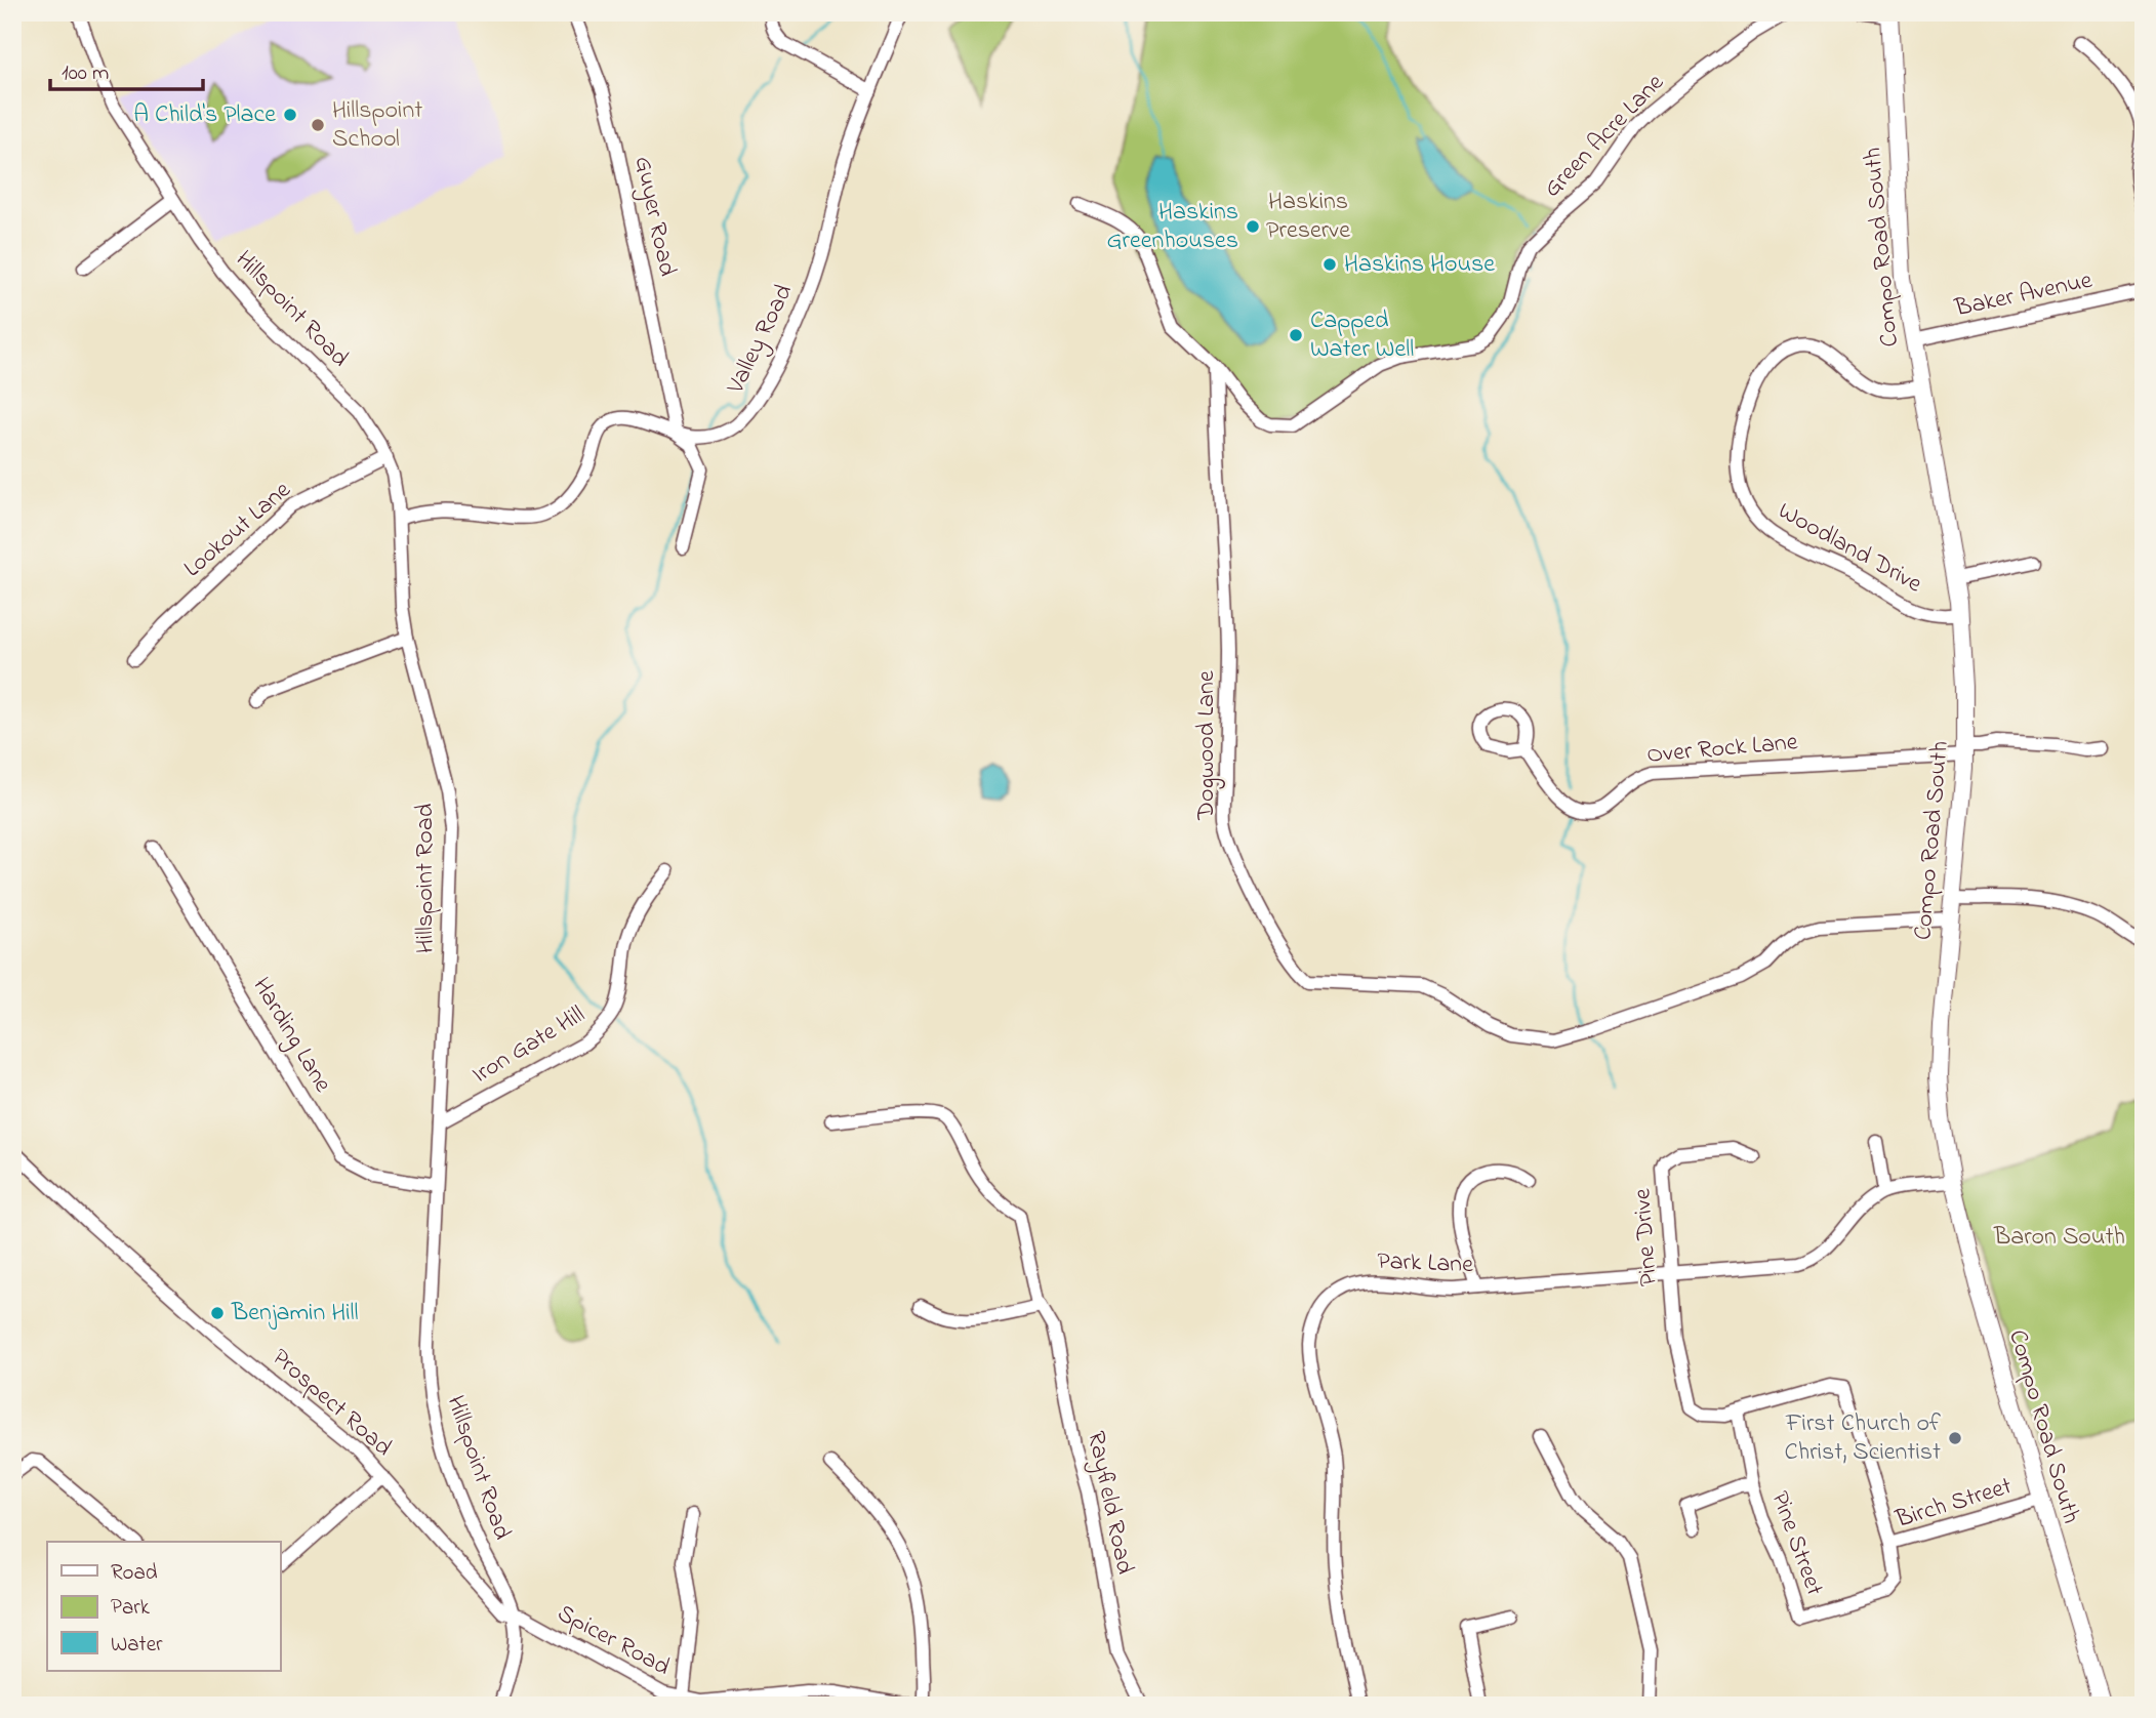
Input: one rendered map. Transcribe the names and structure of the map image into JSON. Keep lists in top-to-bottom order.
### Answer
{
  "streets": {
    "main road": ["Compo Road South"],
    "street": [
      "Green Acre Lane",
      "Guyer Road",
      "Baker Avenue",
      "Hillspoint Road",
      "Valley Road",
      "Lookout Lane",
      "Woodland Drive",
      "Dogwood Lane",
      "Over Rock Lane",
      "Harding Lane",
      "Iron Gate Hill",
      "Pine Drive",
      "Park Lane",
      "Prospect Road",
      "Rayfield Road",
      "Birch Street",
      "Pine Street",
      "Spicer Road"
    ]
  },
  "crossings": [
    ["Green Acre Lane", "Dogwood Lane"],
    ["Guyer Road", "Valley Road"],
    ["Compo Road South", "Baker Avenue"],
    ["Compo Road South", "Woodland Drive"],
    ["Compo Road South", "Dogwood Lane"],
    ["Compo Road South", "Over Rock Lane"],
    ["Compo Road South", "Birch Street"],
    ["Hillspoint Road", "Valley Road"],
    ["Hillspoint Road", "Lookout Lane"],
    ["Hillspoint Road", "Harding Lane"],
    ["Hillspoint Road", "Iron Gate Hill"],
    ["Hillspoint Road", "Prospect Road"],
    ["Hillspoint Road", "Spicer Road"],
    ["Pine Drive", "Park Lane"],
    ["Pine Drive", "Pine Street"],
    ["Prospect Road", "Spicer Road"],
    ["Birch Street", "Pine Street"]
  ],
  "parks": ["Haskins Preserve", "Baron South"],
  "places": [
    "A Child's Place",
    "Hillspoint School",
    "Haskins Greenhouses",
    "Haskins House",
    "Capped Water Well",
    "Benjamin Hill",
    "First Church of Christ, Scientist"
  ],
  "legend": ["Road", "Park", "Water"],
  "scale_bar": "100 m"
}
